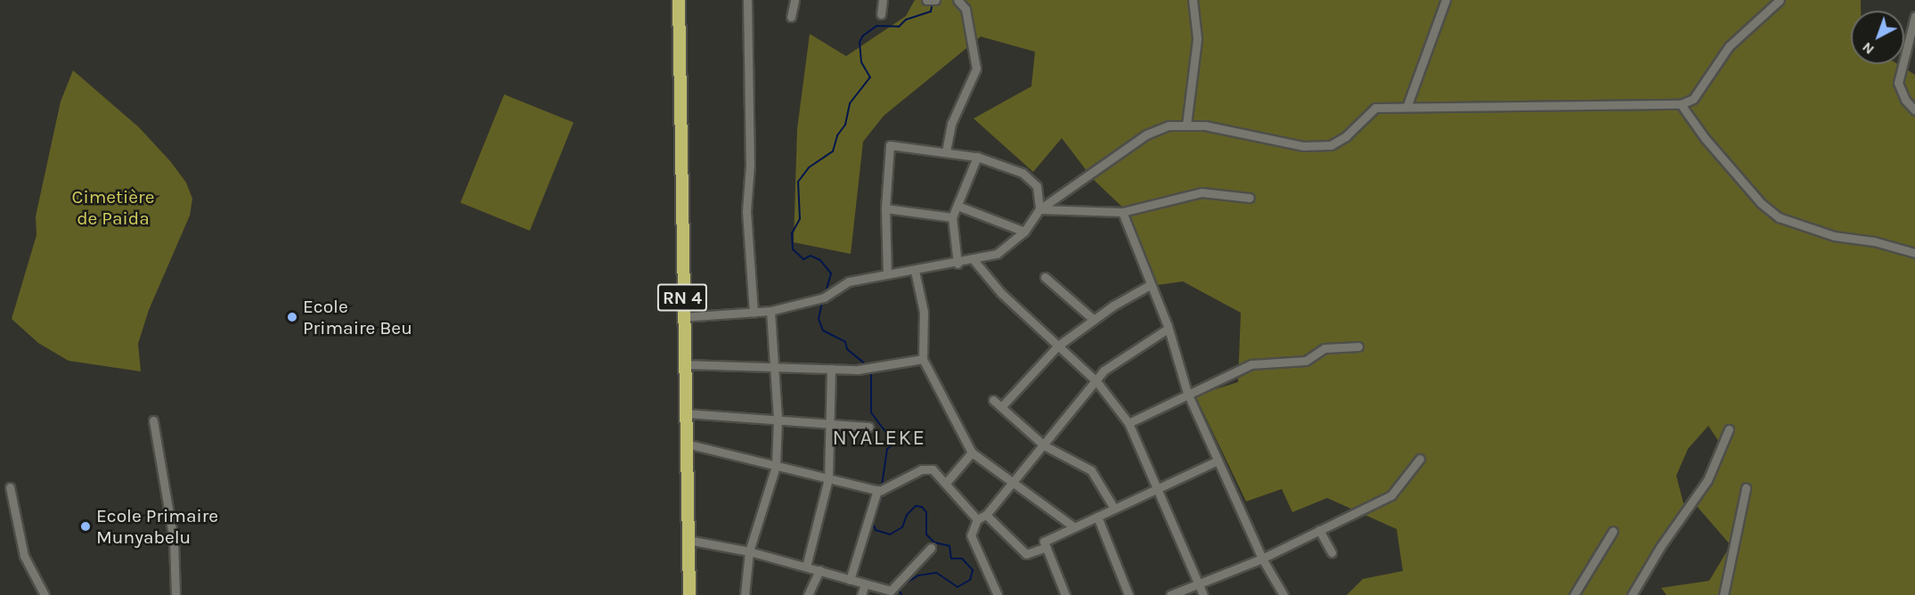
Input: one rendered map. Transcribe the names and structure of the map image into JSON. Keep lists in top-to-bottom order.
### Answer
{
  "streets": {
    "highway": ["RN 4"]
  },
  "districts": ["NYALEKE"],
  "parks": ["Cimetière de Paida"],
  "places": ["Ecole Primaire Beu", "Ecole Primaire Munyabelu"],
  "north": "bottom left"
}
